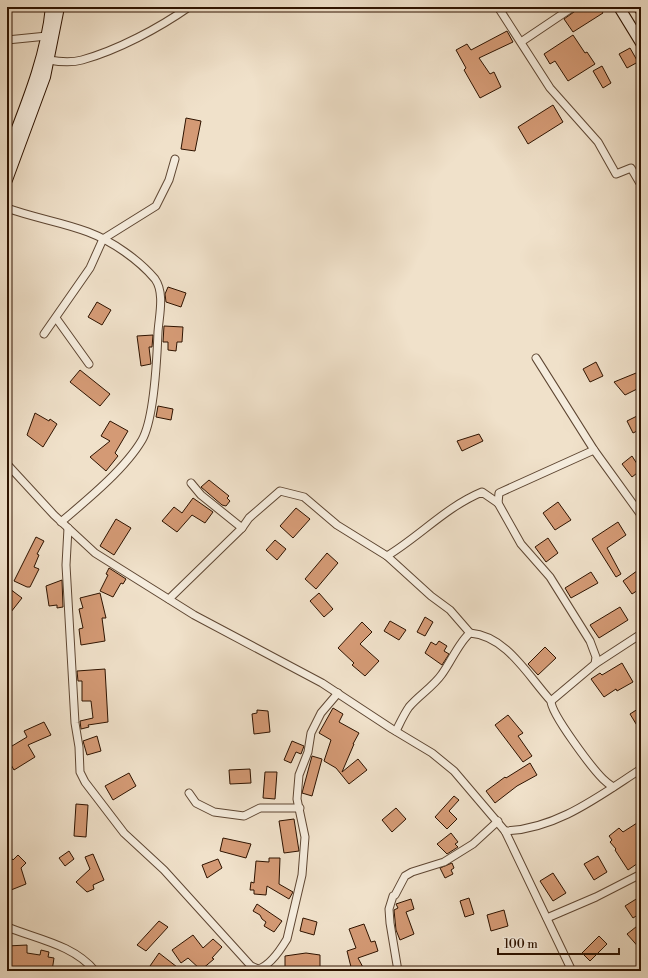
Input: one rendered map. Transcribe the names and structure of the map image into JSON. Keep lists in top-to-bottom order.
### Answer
{
  "scale_bar": "100 m"
}
